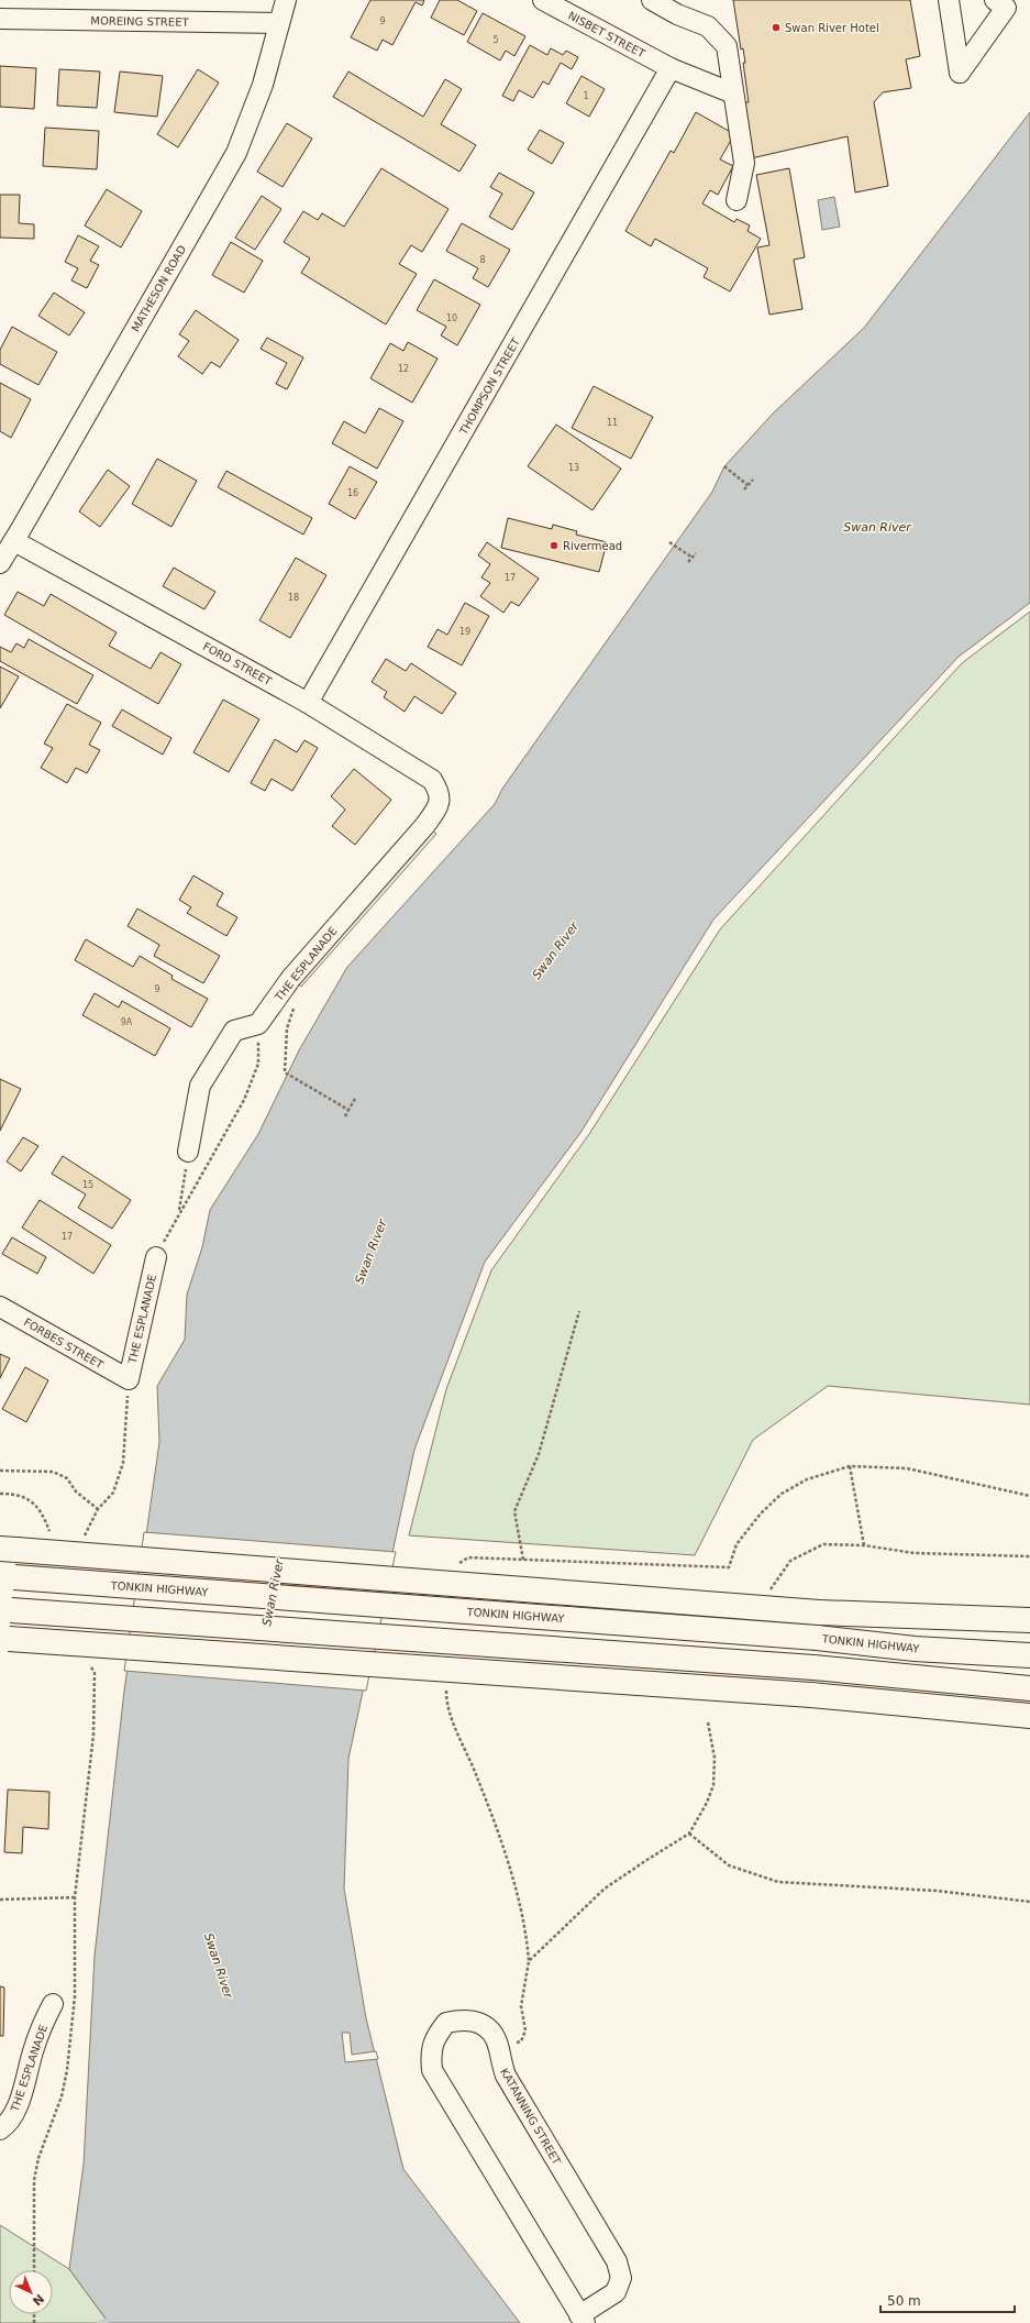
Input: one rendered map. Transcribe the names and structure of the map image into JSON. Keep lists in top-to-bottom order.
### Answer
{
  "streets": {
    "highway": ["TONKIN HIGHWAY"],
    "street": [
      "MOREING STREET",
      "NISBET STREET",
      "MATHESON ROAD",
      "THOMPSON STREET",
      "FORD STREET",
      "THE ESPLANADE",
      "FORBES STREET",
      "KATANNING STREET"
    ]
  },
  "crossings": [
    ["MOREING STREET", "MATHESON ROAD"],
    ["NISBET STREET", "THOMPSON STREET"],
    ["MATHESON ROAD", "FORD STREET"],
    ["THOMPSON STREET", "FORD STREET"],
    ["FORD STREET", "THE ESPLANADE"],
    ["THE ESPLANADE", "FORBES STREET"]
  ],
  "water": ["Swan River"],
  "places": ["Swan River Hotel", "Rivermead"],
  "house_numbers": [
    "9",
    "5",
    "1",
    "8",
    "10",
    "12",
    "11",
    "13",
    "16",
    "17",
    "18",
    "19",
    "9",
    "9A",
    "15",
    "17"
  ],
  "scale_bar": "50 m",
  "north": "bottom right"
}
